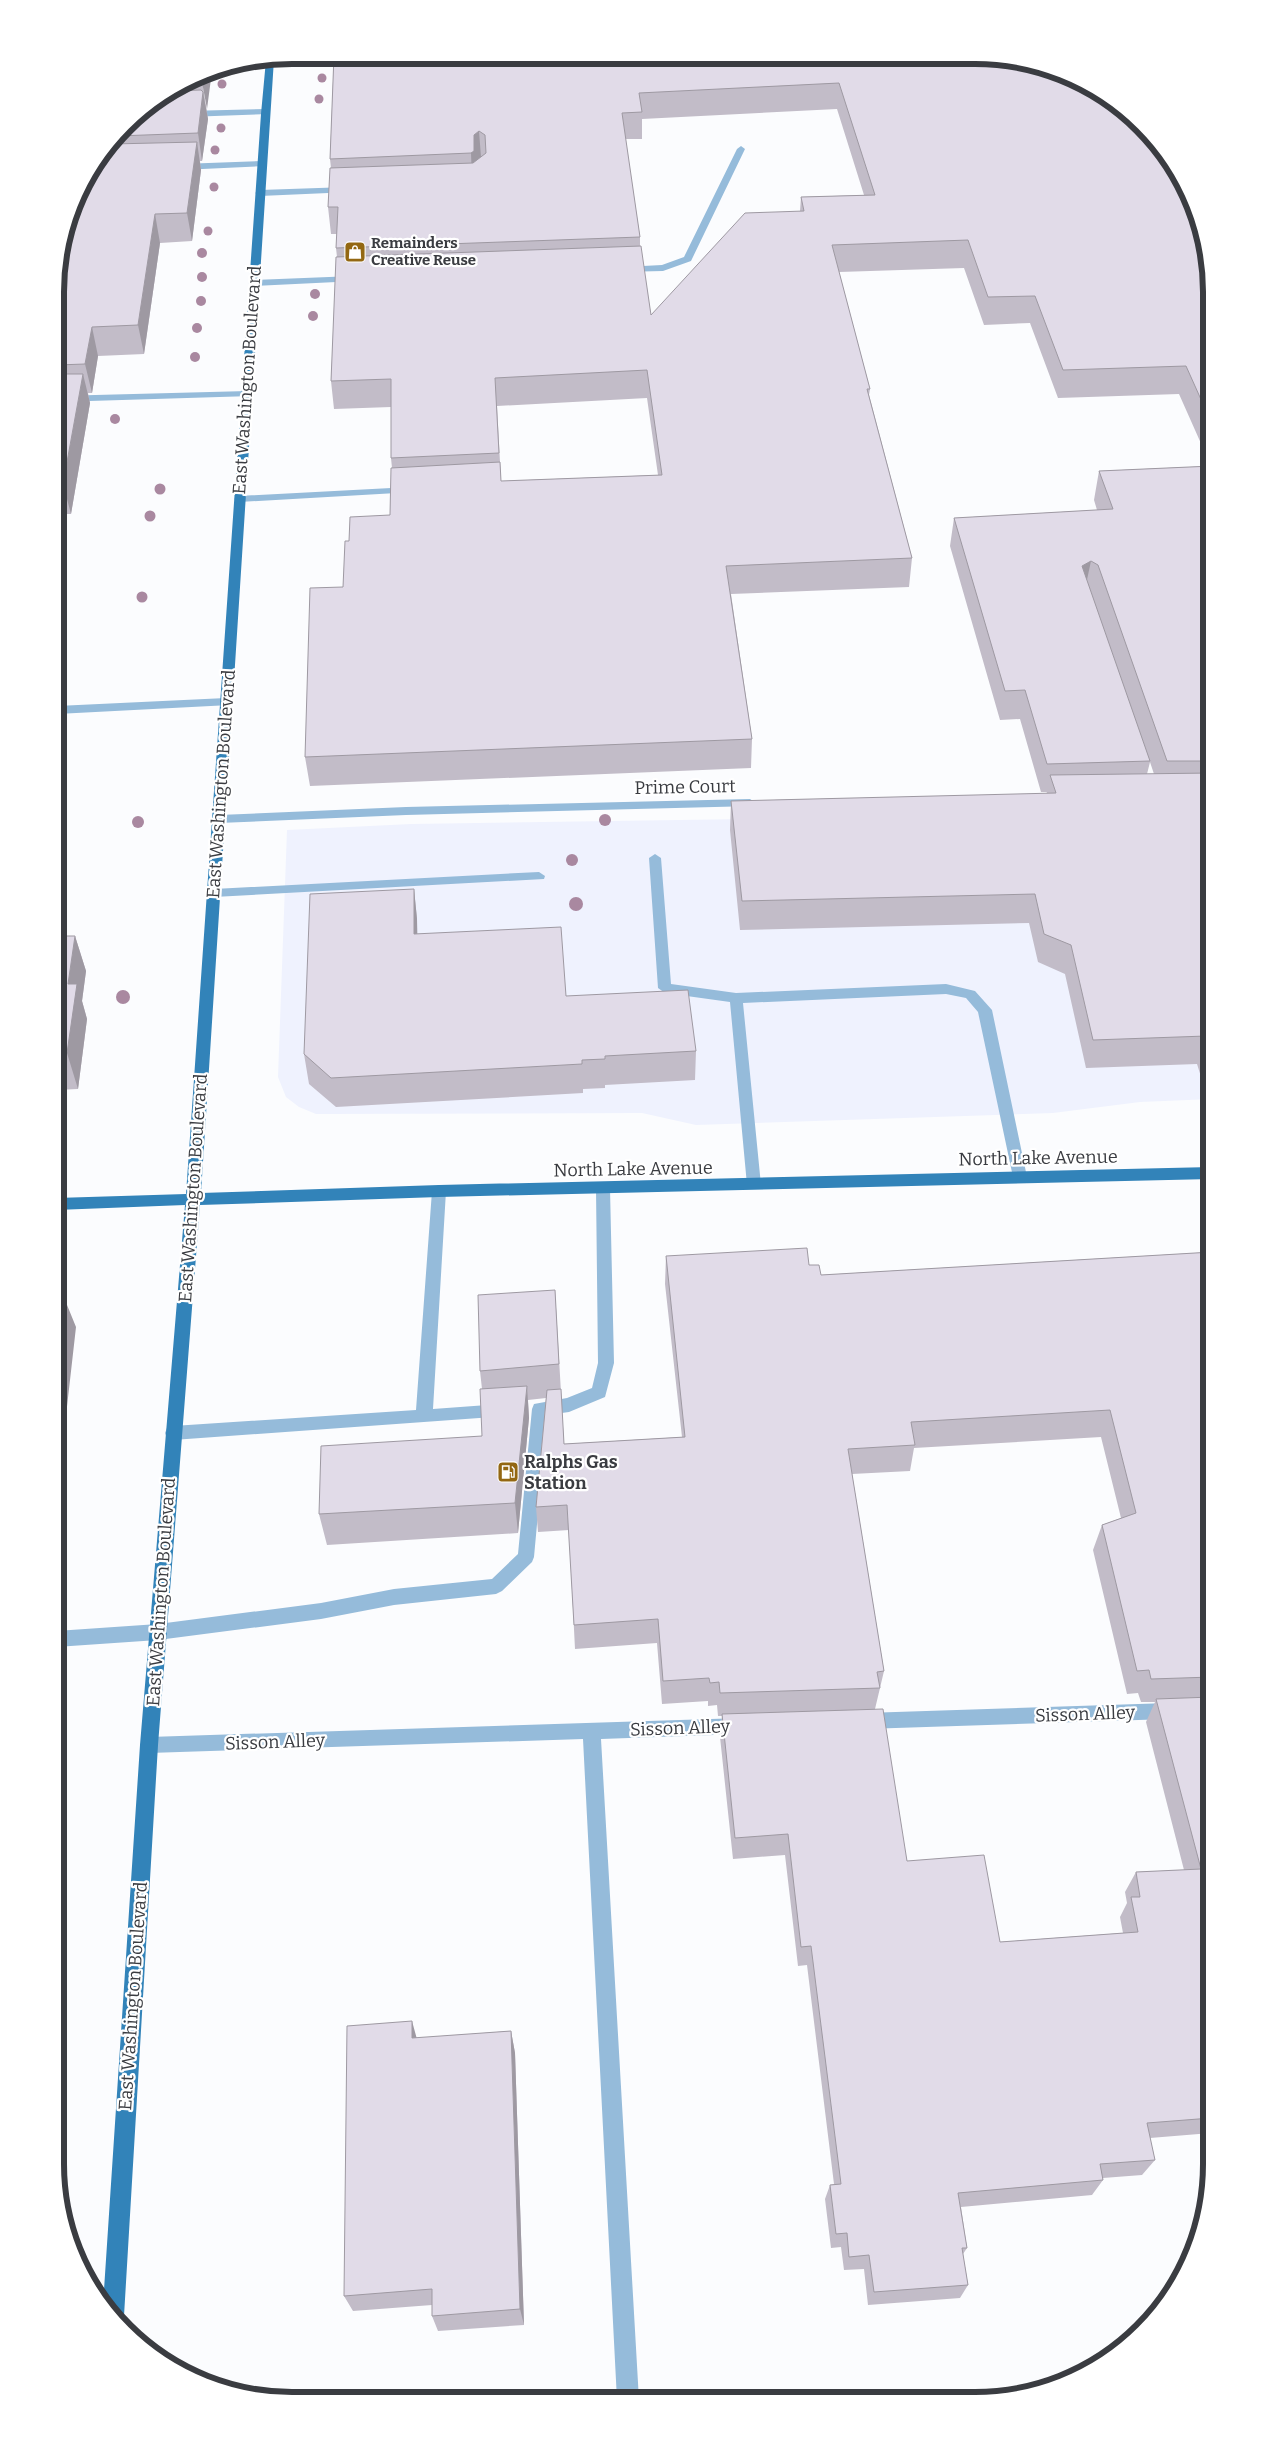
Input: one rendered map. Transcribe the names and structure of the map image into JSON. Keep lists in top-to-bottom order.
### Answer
{
  "streets": {
    "main road": ["East Washington Boulevard", "North Lake Avenue"],
    "street": ["Prime Court", "Sisson Alley"]
  },
  "crossings": [
    ["East Washington Boulevard", "Prime Court"],
    ["East Washington Boulevard", "North Lake Avenue"],
    ["East Washington Boulevard", "Sisson Alley"]
  ],
  "places": {
    "shop": ["Remainders Creative Reuse"],
    "fuel station": ["Ralphs Gas Station"]
  }
}
